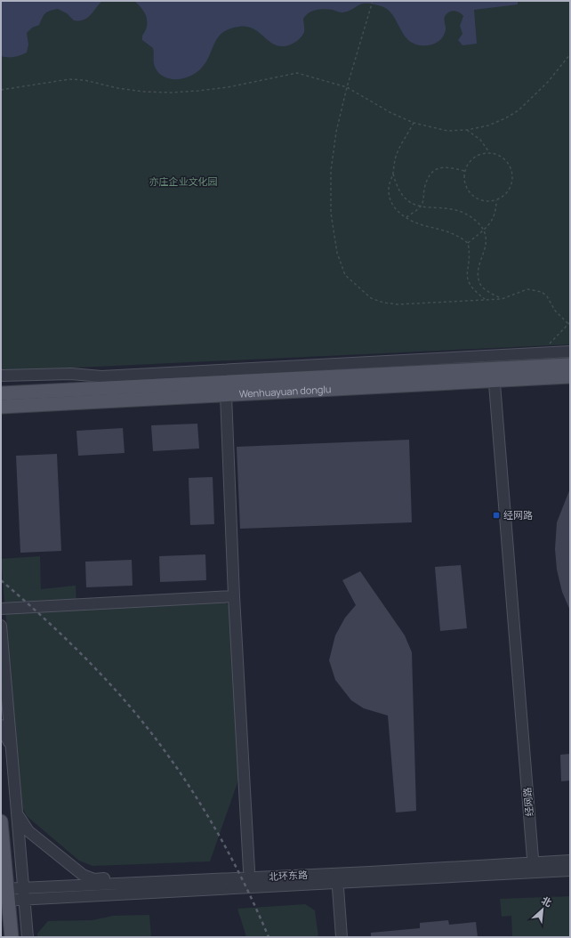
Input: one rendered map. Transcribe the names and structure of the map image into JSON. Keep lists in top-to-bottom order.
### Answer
{
  "streets": {
    "main road": ["Wenhuayuan donglu"],
    "street": ["经网路", "北环东路"]
  },
  "crossings": [
    ["Wenhuayuan donglu", "经网路"],
    ["经网路", "北环东路"]
  ],
  "parks": ["亦庄企业文化园"],
  "places": {
    "transit": ["经网路"]
  },
  "north": "top right"
}
